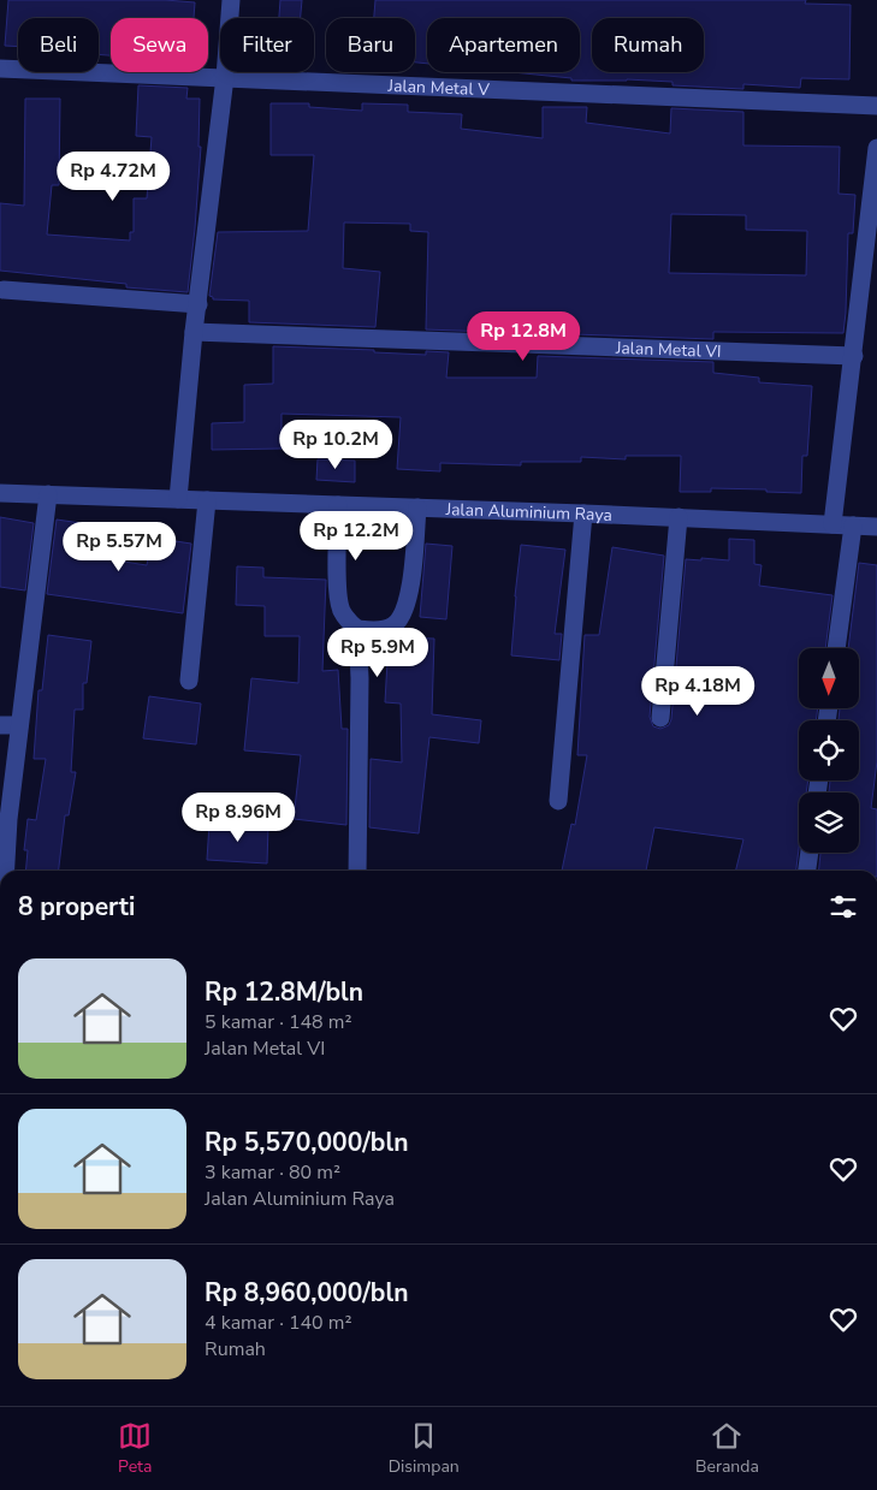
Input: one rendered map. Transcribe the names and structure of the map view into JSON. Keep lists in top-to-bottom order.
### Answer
{
  "streets": {
    "street": ["Jalan Metal V", "Jalan Metal VI", "Jalan Aluminium Raya"]
  },
  "north": "bottom",
  "page": {
    "chip": [
      "Beli",
      "Sewa",
      "Filter",
      "Baru",
      "Apartemen",
      "Rumah"
    ],
    "price": [
      "Rp 4.72M",
      "Rp 12.8M",
      "Rp 10.2M",
      "Rp 12.2M",
      "Rp 5.57M",
      "Rp 5.9M",
      "Rp 4.18M",
      "Rp 8.96M"
    ],
    "heading": "8 properti",
    "list": [
      {
        "name": "Rp 12.8M/bln",
        "note": "5 kamar · 148 m² · Jalan Metal VI"
      },
      {
        "name": "Rp 5,570,000/bln",
        "note": "3 kamar · 80 m² · Jalan Aluminium Raya"
      },
      {
        "name": "Rp 8,960,000/bln",
        "note": "4 kamar · 140 m² · Rumah"
      }
    ],
    "tabs": ["Peta", "Disimpan", "Beranda"]
  }
}
